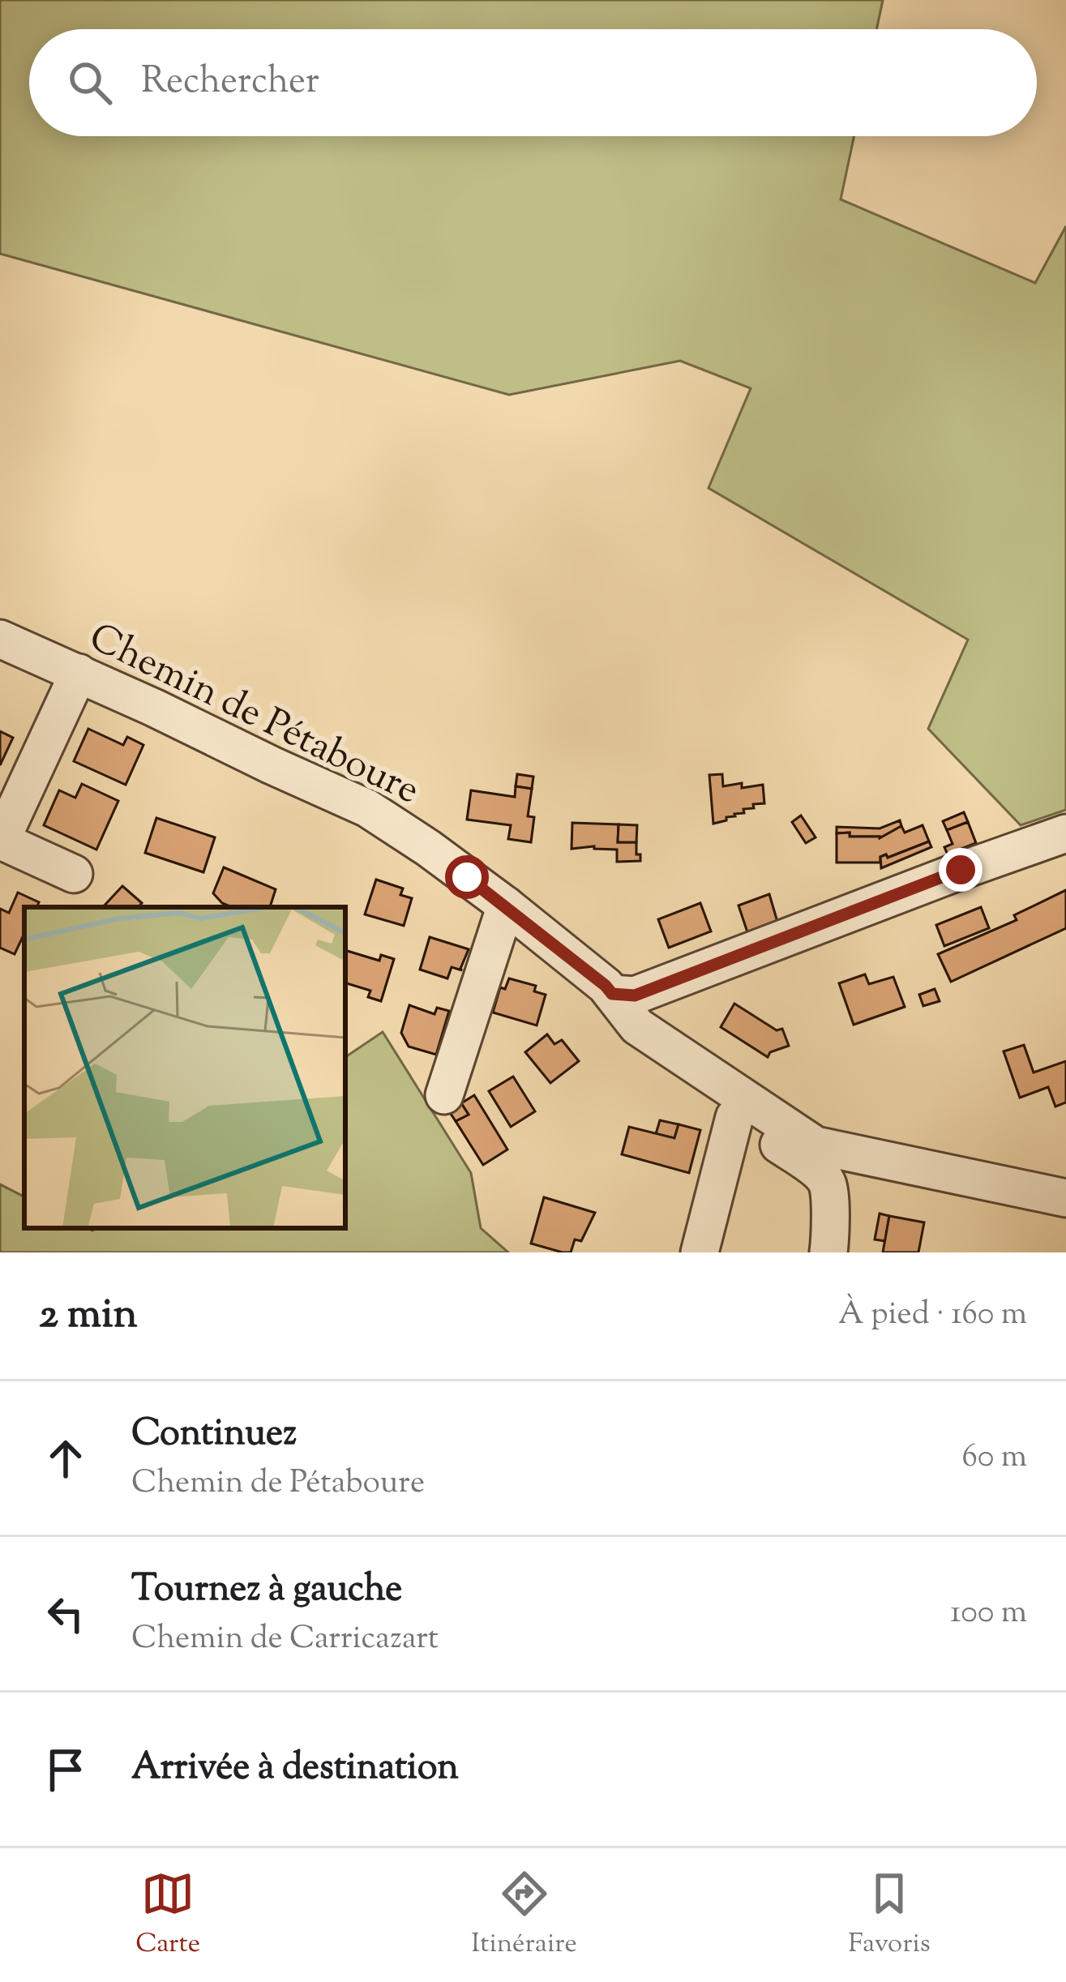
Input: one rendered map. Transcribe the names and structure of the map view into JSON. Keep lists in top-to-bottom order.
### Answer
{
  "streets": {
    "street": ["Chemin de Pétaboure"]
  },
  "page": {
    "search": "Rechercher",
    "heading": ["2 min", "À pied · 160 m"],
    "list": [
      ["Continuez", "Chemin de Pétaboure", "60 m"],
      ["Tournez à gauche", "Chemin de Carricazart", "100 m"],
      "Arrivée à destination"
    ],
    "nav": ["Carte", "Itinéraire", "Favoris"]
  }
}
